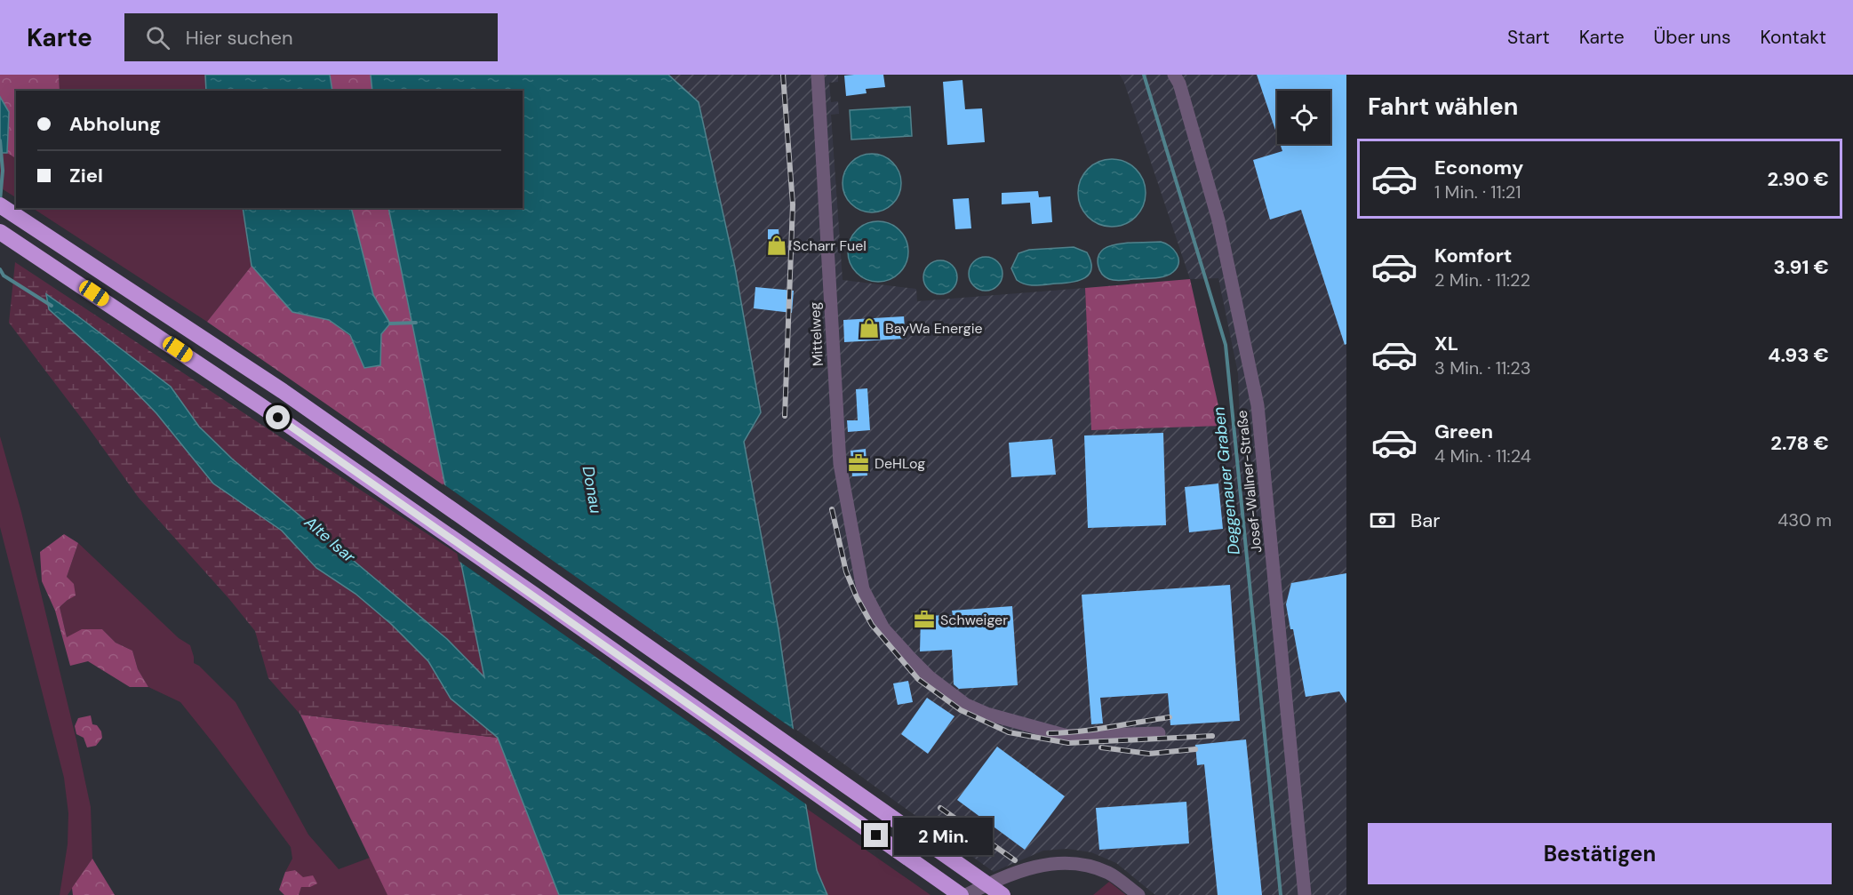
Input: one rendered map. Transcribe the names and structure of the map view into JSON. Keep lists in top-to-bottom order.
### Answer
{
  "streets": {
    "street": ["Mittelweg", "Josef-Wallner-Straße"]
  },
  "water": ["Deggenauer Graben", "Donau", "Alte Isar"],
  "places": {
    "shop": ["Scharr Fuel", "BayWa Energie"],
    "office": ["DeHLog", "Schweiger"]
  },
  "page": {
    "header": "Karte",
    "search": "Hier suchen",
    "nav": [
      "Start",
      "Karte",
      "Über uns",
      "Kontakt"
    ],
    "heading": "Fahrt wählen",
    "banner": ["Abholung", "Ziel"],
    "list": [
      {
        "name": "Economy",
        "note": "1 Min. · 11:21",
        "value": "2.90 €"
      },
      {
        "name": "Komfort",
        "note": "2 Min. · 11:22",
        "value": "3.91 €"
      },
      {
        "name": "XL",
        "note": "3 Min. · 11:23",
        "value": "4.93 €"
      },
      {
        "name": "Green",
        "note": "4 Min. · 11:24",
        "value": "2.78 €"
      }
    ],
    "pay": ["Bar", "430 m"],
    "buttons": "Bestätigen",
    "bubble": "2 Min."
  }
}
